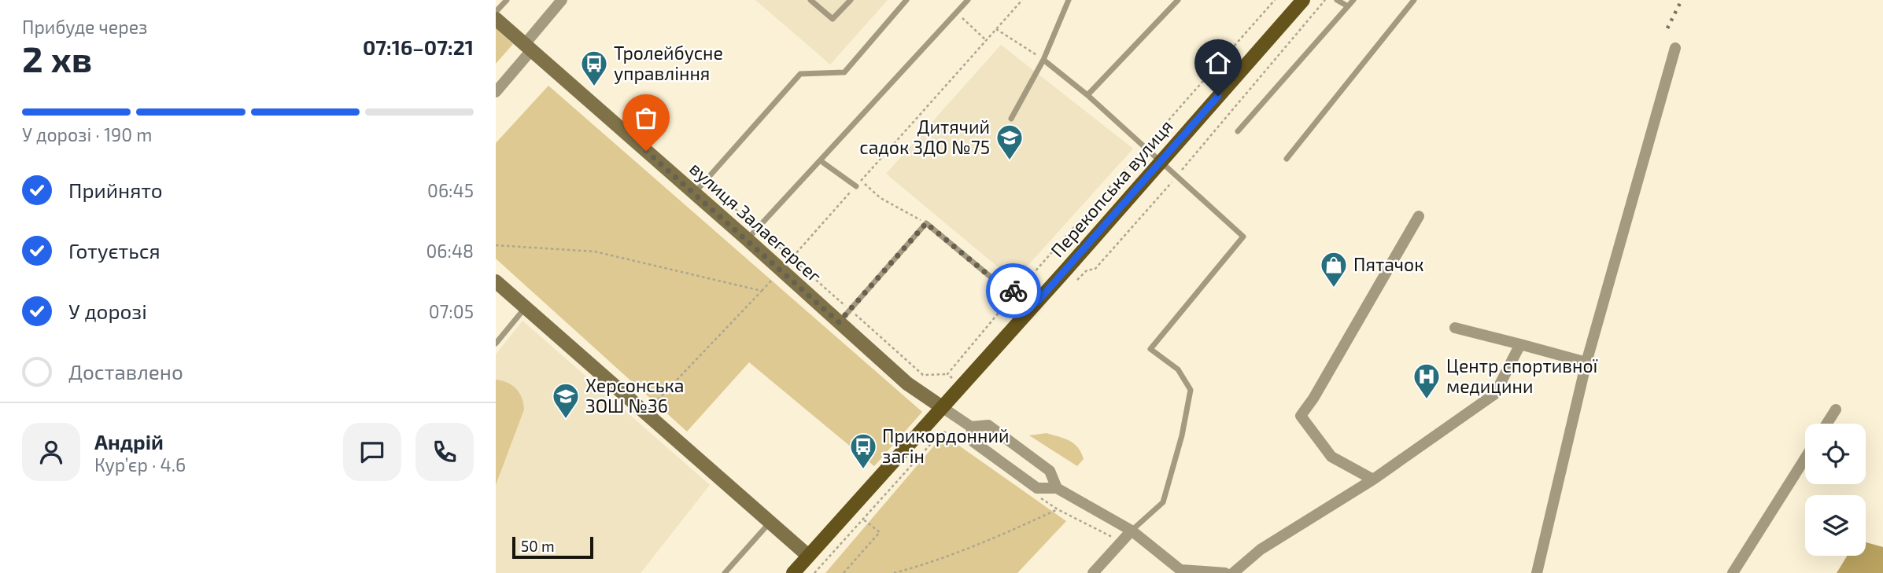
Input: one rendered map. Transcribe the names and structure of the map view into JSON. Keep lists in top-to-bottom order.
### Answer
{
  "streets": {
    "main road": ["Перекопська вулиця", "вулиця Залаегерсег"]
  },
  "crossings": [
    ["Перекопська вулиця", "вулиця Залаегерсег"]
  ],
  "places": {
    "bus stop": ["Тролейбусне управління", "Прикордонний загін"],
    "school or university": ["Дитячий садок ЗДО №75", "Херсонська ЗОШ №36"],
    "shop": ["Пятачок"],
    "hospital": ["Центр спортивної медицини"]
  },
  "scale_bar": "50 m",
  "page": {
    "heading": ["2 хв", "Прибуде через", "07:16–07:21"],
    "panel": ["Андрій", "Кур’єр · 4.6"],
    "bar": "У дорозі · 190 m",
    "list": [
      ["Прийнято", "06:45"],
      ["Готується", "06:48"],
      ["У дорозі", "07:05"],
      "Доставлено"
    ],
    "scale": "50 m"
  }
}
